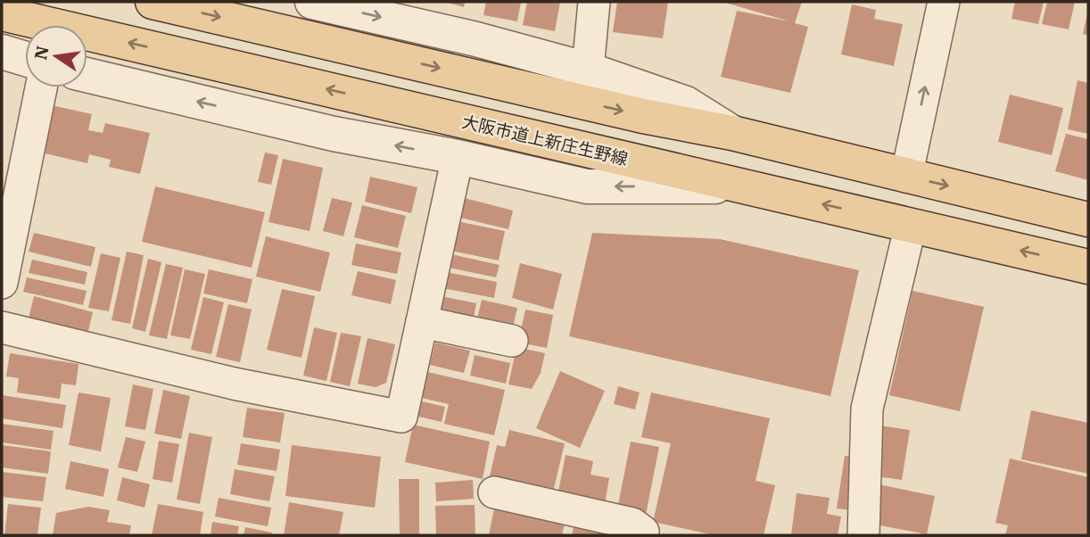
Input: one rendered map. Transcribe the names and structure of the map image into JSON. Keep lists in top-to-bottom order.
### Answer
{
  "streets": {
    "main road": ["大阪市道上新庄生野線"]
  },
  "north": "left"
}
